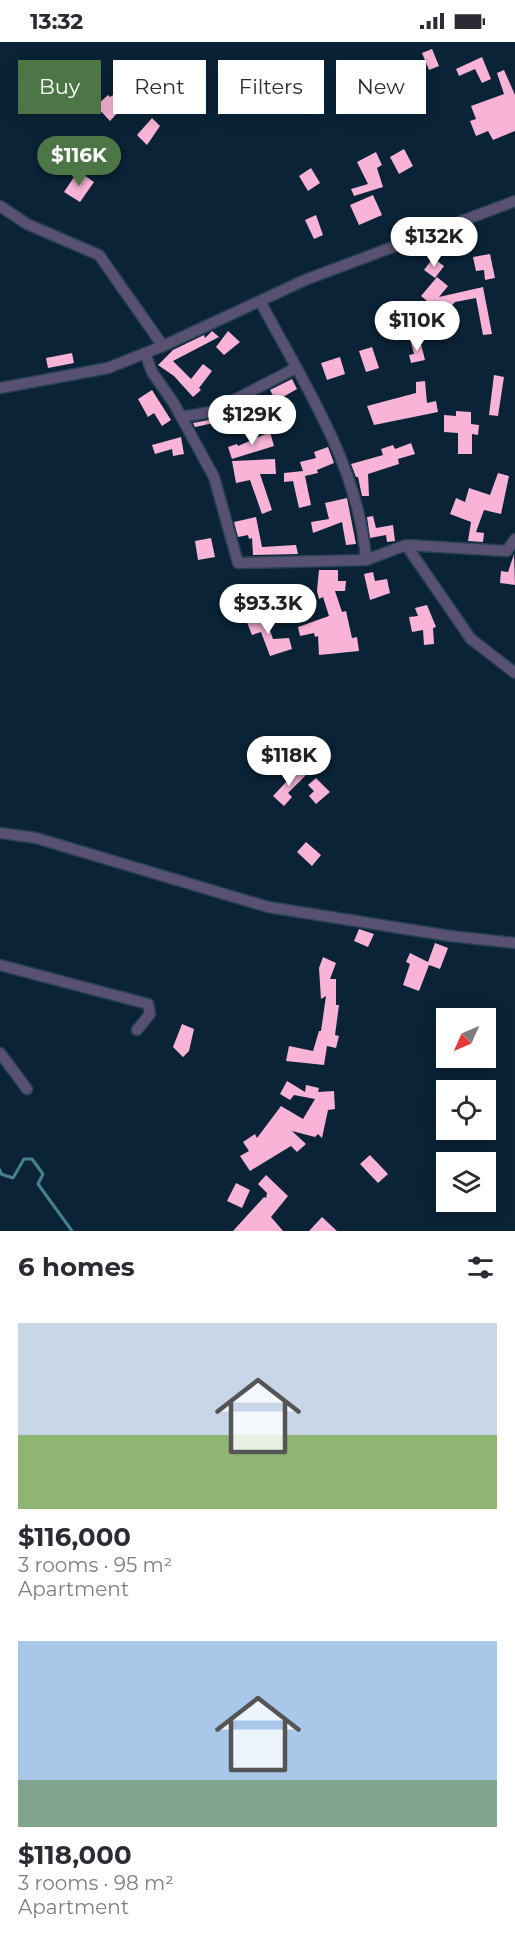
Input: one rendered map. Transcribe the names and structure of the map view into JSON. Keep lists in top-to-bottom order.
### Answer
{
  "north": "bottom left",
  "page": {
    "status": "13:32",
    "chip": [
      "Buy",
      "Rent",
      "Filters",
      "New"
    ],
    "price": [
      "$116K",
      "$132K",
      "$110K",
      "$129K",
      "$93.3K",
      "$118K"
    ],
    "heading": "6 homes",
    "list": [
      {
        "name": "$116,000",
        "note": "3 rooms · 95 m² · Apartment"
      },
      {
        "name": "$118,000",
        "note": "3 rooms · 98 m² · Apartment"
      }
    ]
  }
}
